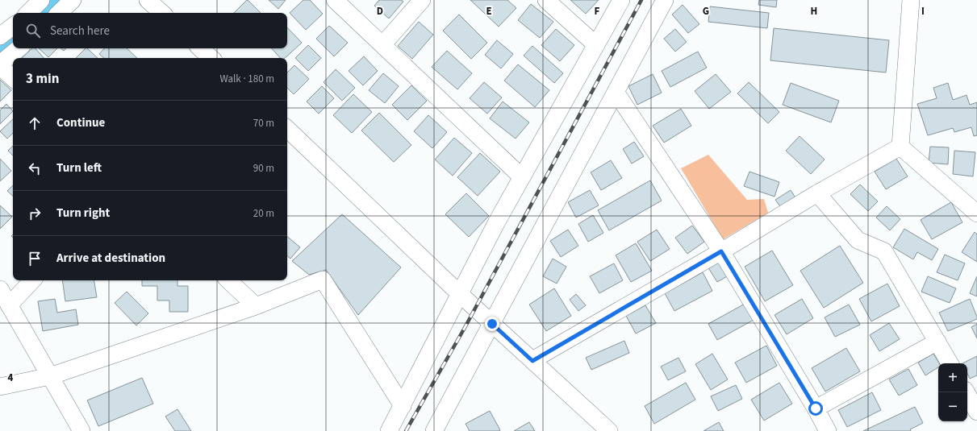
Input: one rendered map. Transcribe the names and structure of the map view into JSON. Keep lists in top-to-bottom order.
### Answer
{
  "page": {
    "search": "Search here",
    "heading": ["3 min", "Walk · 180 m"],
    "list": [
      ["Continue", "70 m"],
      ["Turn left", "90 m"],
      ["Turn right", "20 m"],
      "Arrive at destination"
    ],
    "map_buttons": ["+", "−"]
  },
  "grid": {
    "columns": [
      "D",
      "E",
      "F",
      "G",
      "H",
      "I"
    ],
    "rows": ["4"]
  }
}
